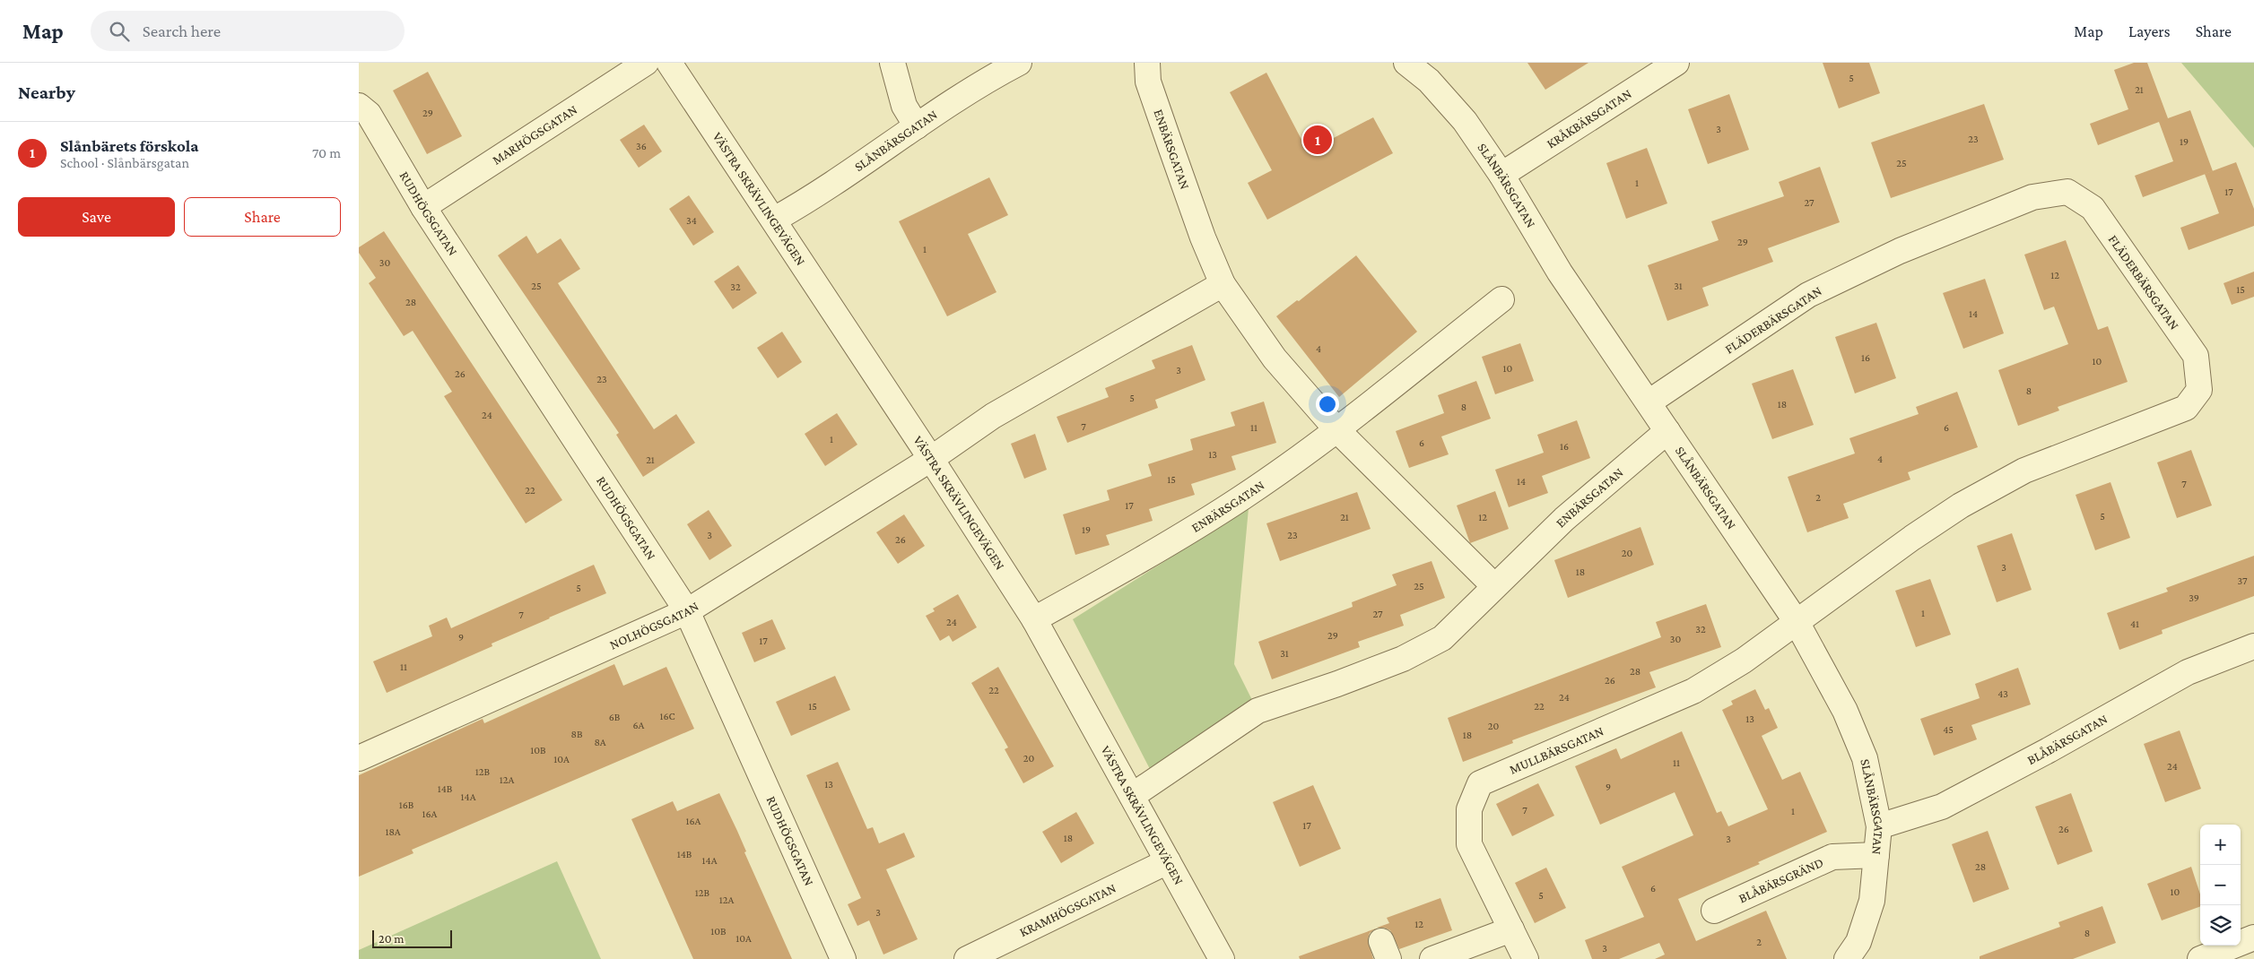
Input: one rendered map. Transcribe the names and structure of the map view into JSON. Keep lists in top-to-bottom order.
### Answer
{
  "streets": {
    "street": [
      "KRÅKBÄRSGATAN",
      "MARHÖGSGATAN",
      "SLÅNBÄRSGATAN",
      "ENBÄRSGATAN",
      "VÄSTRA SKRÄVLINGEVÄGEN",
      "RUDHÖGSGATAN",
      "FLÄDERBÄRSGATAN",
      "NOLHÖGSGATAN",
      "BLÅBÄRSGATAN",
      "MULLBÄRSGATAN",
      "BLÅBÄRSGRÄND",
      "KRAMHÖGSGATAN"
    ]
  },
  "crossings": [
    ["KRÅKBÄRSGATAN", "SLÅNBÄRSGATAN"],
    ["MARHÖGSGATAN", "RUDHÖGSGATAN"],
    ["SLÅNBÄRSGATAN", "ENBÄRSGATAN"],
    ["SLÅNBÄRSGATAN", "VÄSTRA SKRÄVLINGEVÄGEN"],
    ["SLÅNBÄRSGATAN", "FLÄDERBÄRSGATAN"],
    ["SLÅNBÄRSGATAN", "BLÅBÄRSGATAN"],
    ["SLÅNBÄRSGATAN", "MULLBÄRSGATAN"],
    ["SLÅNBÄRSGATAN", "BLÅBÄRSGRÄND"],
    ["ENBÄRSGATAN", "VÄSTRA SKRÄVLINGEVÄGEN"],
    ["ENBÄRSGATAN", "NOLHÖGSGATAN"],
    ["VÄSTRA SKRÄVLINGEVÄGEN", "NOLHÖGSGATAN"],
    ["VÄSTRA SKRÄVLINGEVÄGEN", "KRAMHÖGSGATAN"],
    ["RUDHÖGSGATAN", "NOLHÖGSGATAN"],
    ["FLÄDERBÄRSGATAN", "MULLBÄRSGATAN"]
  ],
  "house_numbers": [
    "5",
    "21",
    "29",
    "3",
    "23",
    "19",
    "36",
    "25",
    "1",
    "17",
    "27",
    "34",
    "29",
    "1",
    "30",
    "12",
    "25",
    "31",
    "32",
    "15",
    "28",
    "14",
    "4",
    "16",
    "10",
    "10",
    "3",
    "26",
    "23",
    "8",
    "5",
    "18",
    "8",
    "24",
    "7",
    "11",
    "6",
    "1",
    "6",
    "16",
    "13",
    "4",
    "21",
    "15",
    "14",
    "7",
    "22",
    "2",
    "17",
    "5",
    "21",
    "12",
    "19",
    "3",
    "23",
    "26",
    "20",
    "3",
    "18",
    "37",
    "25",
    "5",
    "39",
    "1",
    "27",
    "7",
    "24",
    "41",
    "32",
    "29",
    "9",
    "30",
    "17",
    "31",
    "11",
    "28",
    "26",
    "22",
    "43",
    "24",
    "15",
    "22",
    "16C",
    "6B",
    "13",
    "6A",
    "20",
    "45",
    "8B",
    "18",
    "8A",
    "10B",
    "20",
    "10A",
    "11",
    "24",
    "12B",
    "12A",
    "13",
    "9",
    "14B",
    "14A",
    "16B",
    "7",
    "1",
    "16A",
    "16A",
    "17",
    "26",
    "18A",
    "18",
    "3",
    "14B",
    "14A",
    "28",
    "6",
    "10",
    "12B",
    "5",
    "12A",
    "3",
    "12",
    "10B",
    "8",
    "10A",
    "2",
    "3"
  ],
  "scale_bar": "20 m",
  "page": {
    "header": "Map",
    "search": "Search here",
    "nav": ["Map", "Layers", "Share"],
    "heading": "Nearby",
    "list": [
      {
        "mark": "1",
        "name": "Slånbärets förskola",
        "note": "School · Slånbärsgatan",
        "value": "70 m"
      }
    ],
    "pins": "1",
    "buttons": ["Save", "Share"],
    "map_buttons": ["+", "−"],
    "scale": "20 m"
  }
}
